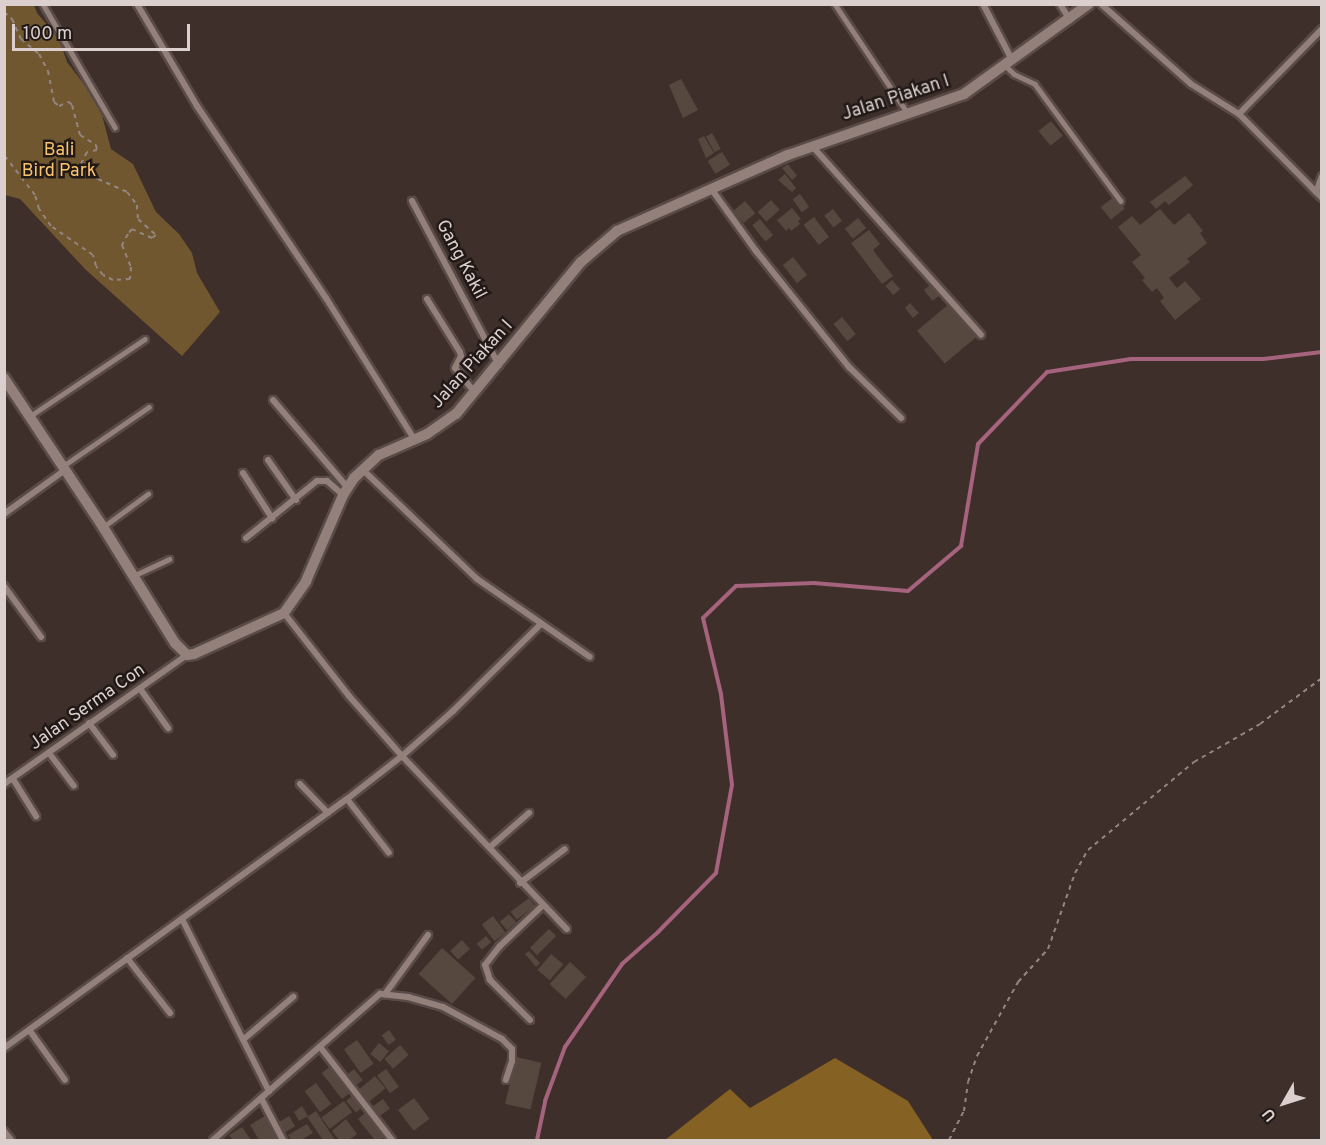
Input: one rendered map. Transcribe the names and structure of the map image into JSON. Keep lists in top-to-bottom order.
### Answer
{
  "streets": {
    "street": ["Jalan Piakan I", "Gang Kakil", "Jalan Serma Con"]
  },
  "crossings": [
    ["Jalan Piakan I", "Gang Kakil"],
    ["Jalan Piakan I", "Jalan Serma Con"]
  ],
  "parks": ["Bali Bird Park"],
  "scale_bar": "100 m",
  "north": "bottom left"
}
